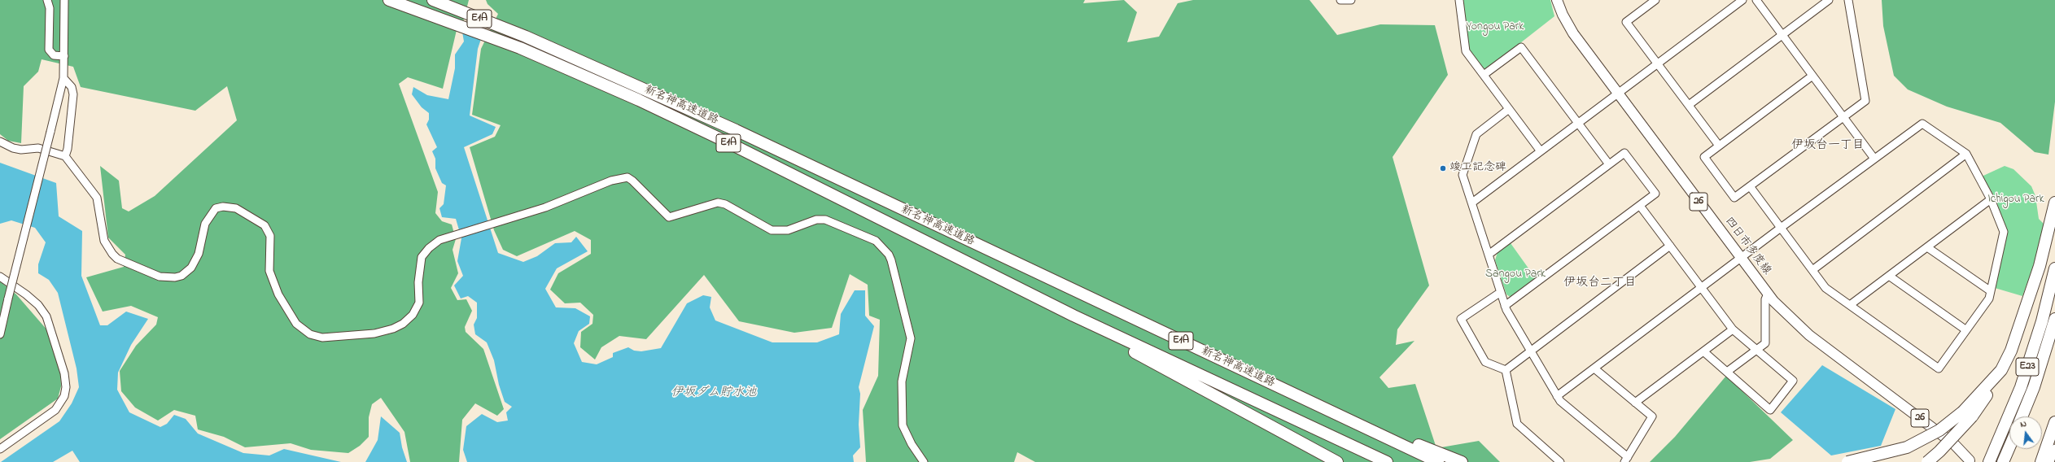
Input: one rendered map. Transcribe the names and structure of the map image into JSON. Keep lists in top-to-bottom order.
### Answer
{
  "streets": {
    "highway": ["E1A", "新名神高速道路", "E23"],
    "main road": ["26", "四日市多度線"]
  },
  "districts": ["伊坂台一丁目", "伊坂台二丁目"],
  "water": ["伊坂ダム貯水池"],
  "parks": ["Yongou Park", "Ichigou Park", "Sangou Park"],
  "places": ["竣工記念碑"],
  "north": "top"
}
